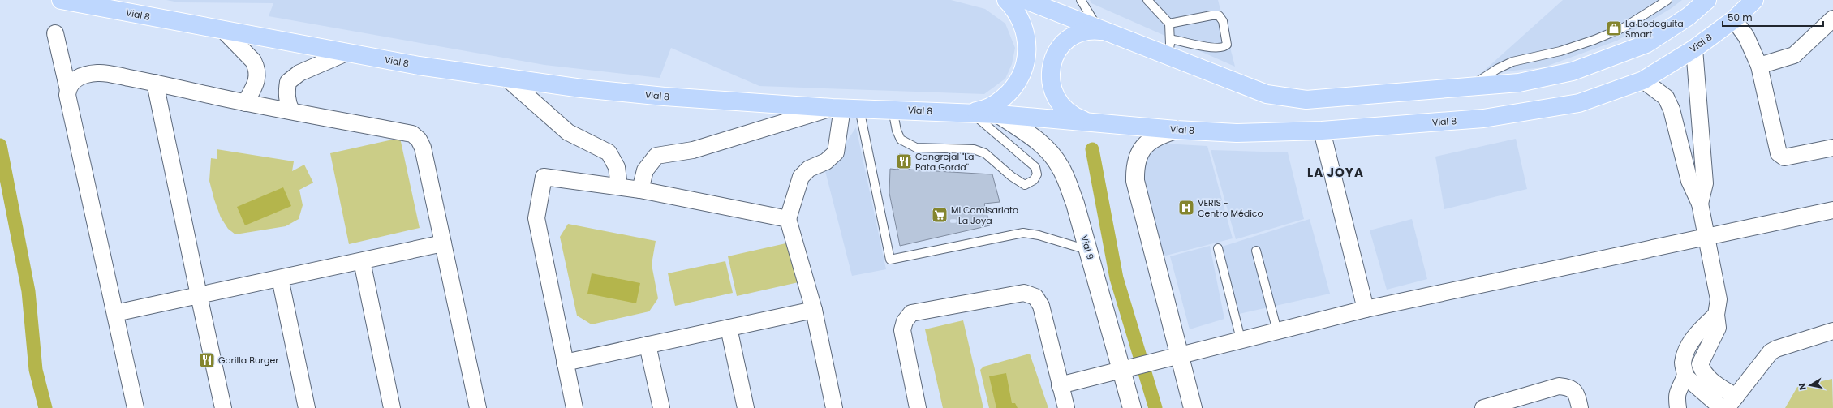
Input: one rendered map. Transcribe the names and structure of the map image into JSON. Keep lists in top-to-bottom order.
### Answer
{
  "streets": {
    "main road": ["Vial 8"],
    "street": ["Vial 9"]
  },
  "crossings": [
    ["Vial 8", "Vial 9"]
  ],
  "districts": ["LA JOYA"],
  "places": {
    "shop": ["La Bodeguita Smart"],
    "restaurant": ["Cangrejal \"La Pata Gorda\"", "Gorilla Burger"],
    "hospital": ["VERIS - Centro Médico"],
    "supermarket": ["Mi Comisariato - La Joya"]
  },
  "scale_bar": "50 m",
  "north": "left"
}
